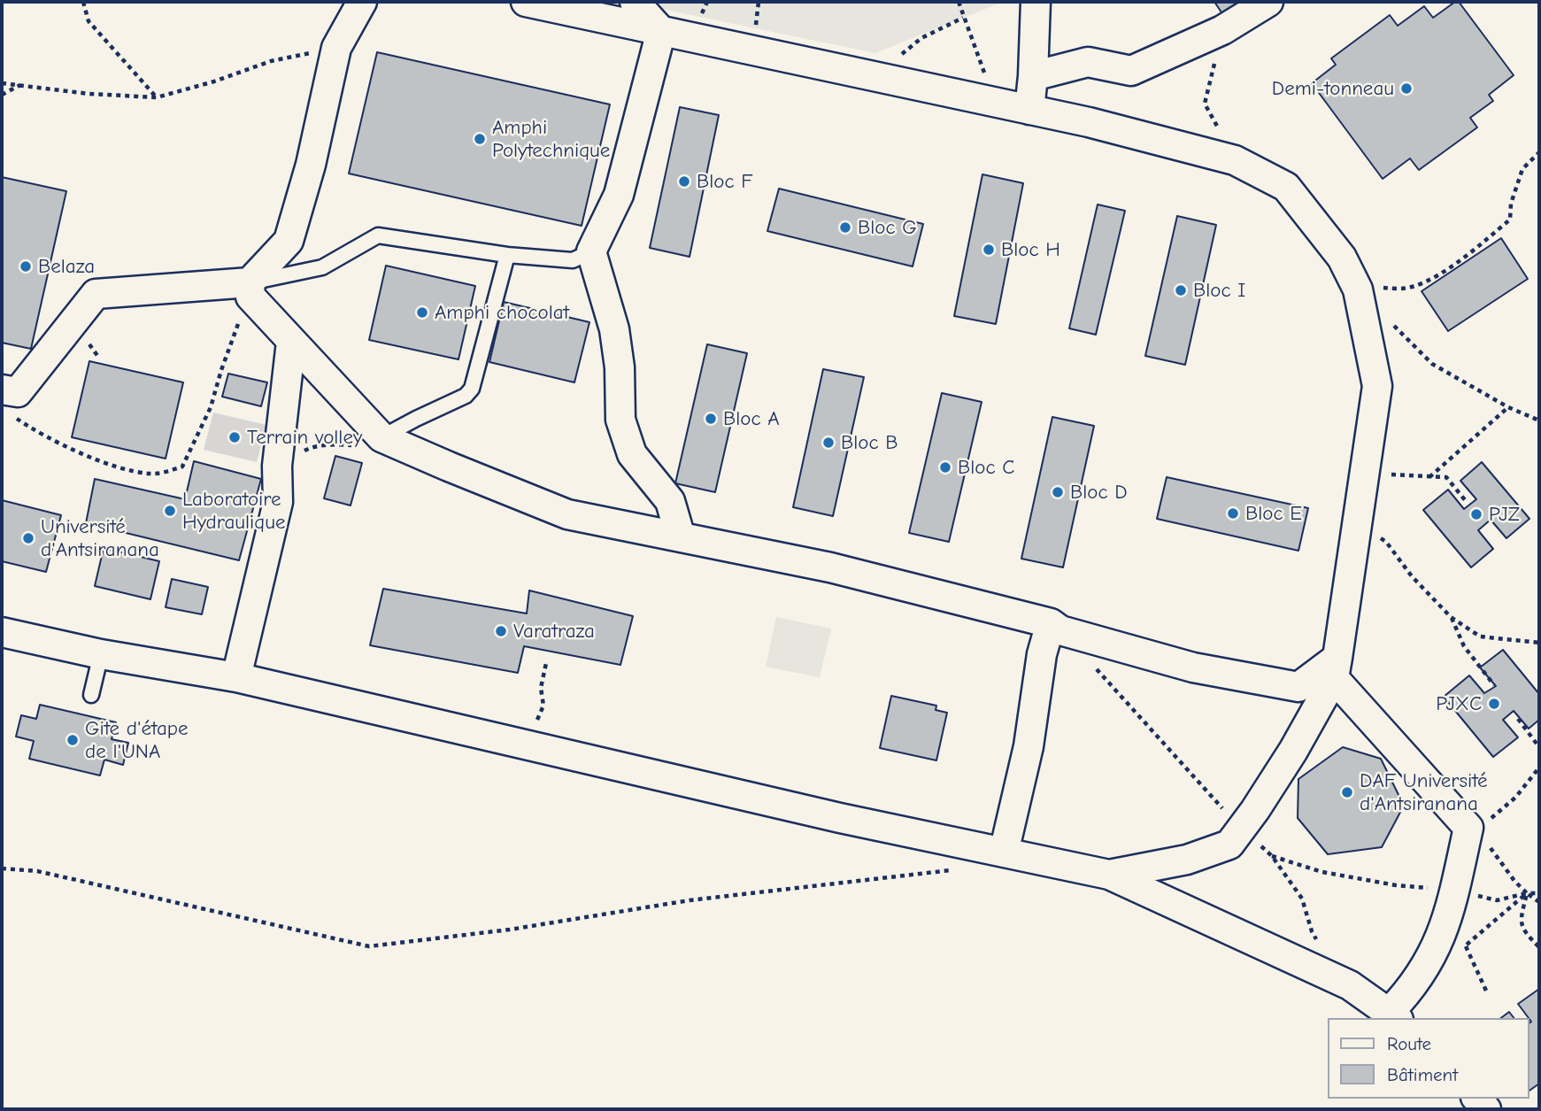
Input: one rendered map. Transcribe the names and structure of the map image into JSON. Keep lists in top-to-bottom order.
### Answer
{
  "places": [
    "Demi-tonneau",
    "Amphi Polytechnique",
    "Bloc F",
    "Bloc G",
    "Bloc H",
    "Belaza",
    "Bloc I",
    "Amphi chocolat",
    "Bloc A",
    "Terrain volley",
    "Bloc B",
    "Bloc C",
    "Bloc D",
    "Laboratoire Hydraulique",
    "Bloc E",
    "PJZ",
    "Université d'Antsiranana",
    "Varatraza",
    "PJXC",
    "Gite d'étape de l'UNA",
    "DAF Université d'Antsiranana"
  ],
  "legend": ["Route", "Bâtiment"]
}
